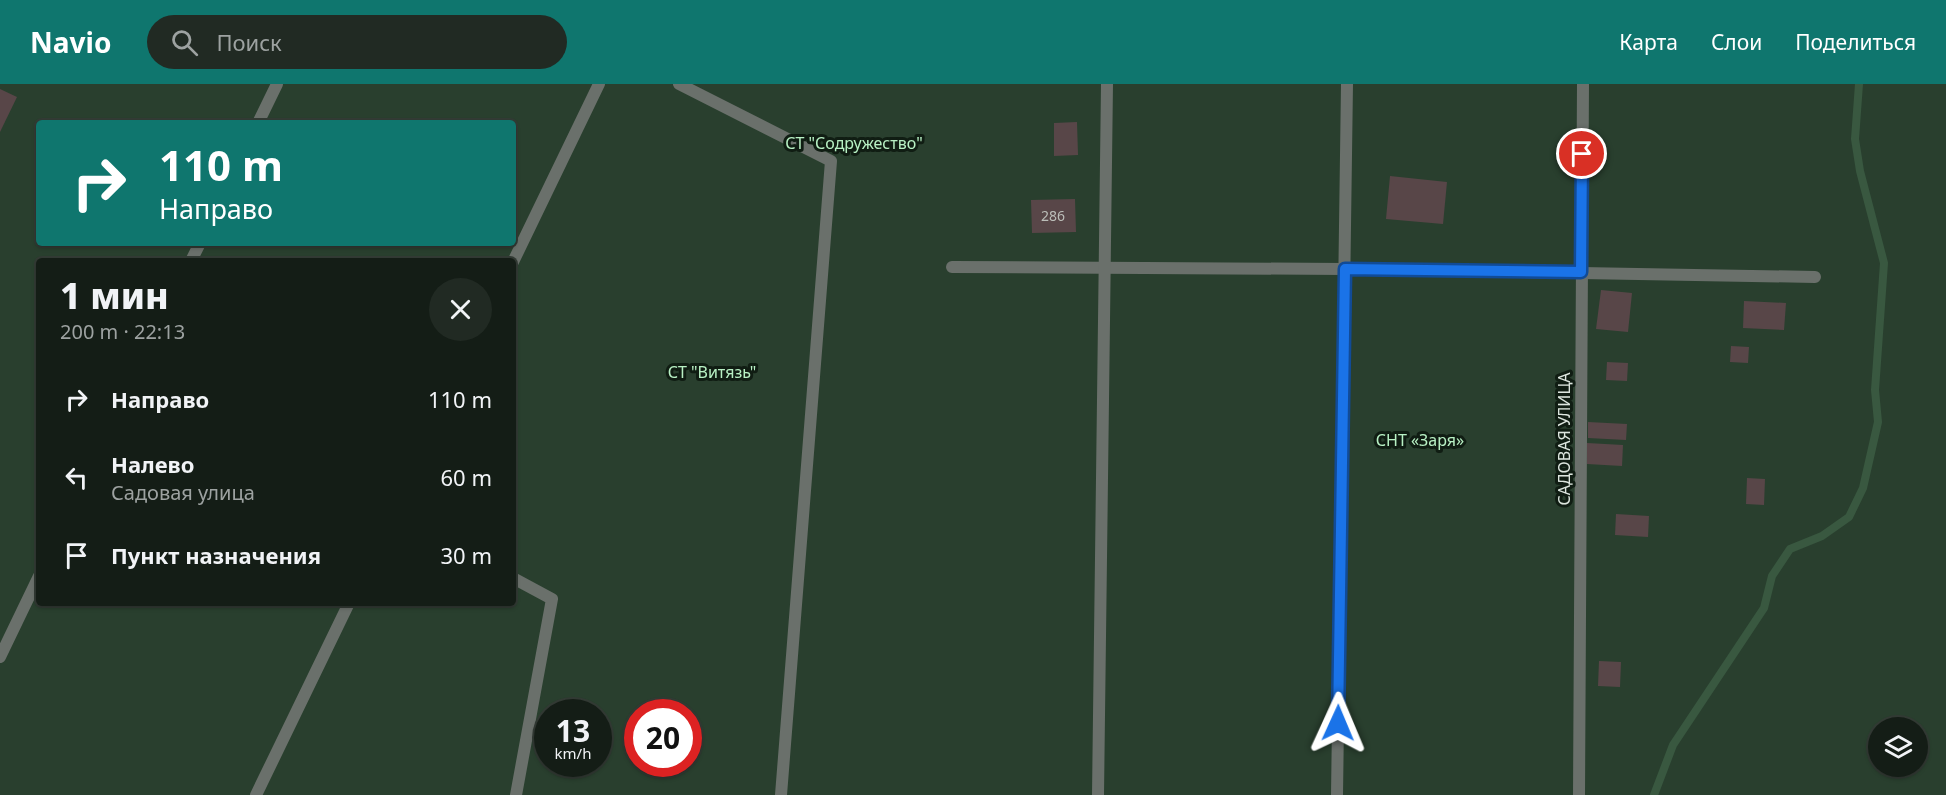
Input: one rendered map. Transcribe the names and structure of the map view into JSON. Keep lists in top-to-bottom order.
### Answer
{
  "streets": {
    "street": ["САДОВАЯ УЛИЦА"]
  },
  "parks": ["СТ \"Содружество\"", "СТ \"Витязь\"", "СНТ «Заря»"],
  "house_numbers": ["286"],
  "page": {
    "header": "Navio",
    "search": "Поиск",
    "nav": ["Карта", "Слои", "Поделиться"],
    "turn": ["110 m", "Направо"],
    "heading": ["1 мин", "200 m · 22:13"],
    "list": [
      {
        "name": "Направо",
        "value": "110 m"
      },
      {
        "name": "Налево",
        "note": "Садовая улица",
        "value": "60 m"
      },
      {
        "name": "Пункт назначения",
        "value": "30 m"
      }
    ],
    "speed": "13 km/h",
    "limit": "20"
  }
}
